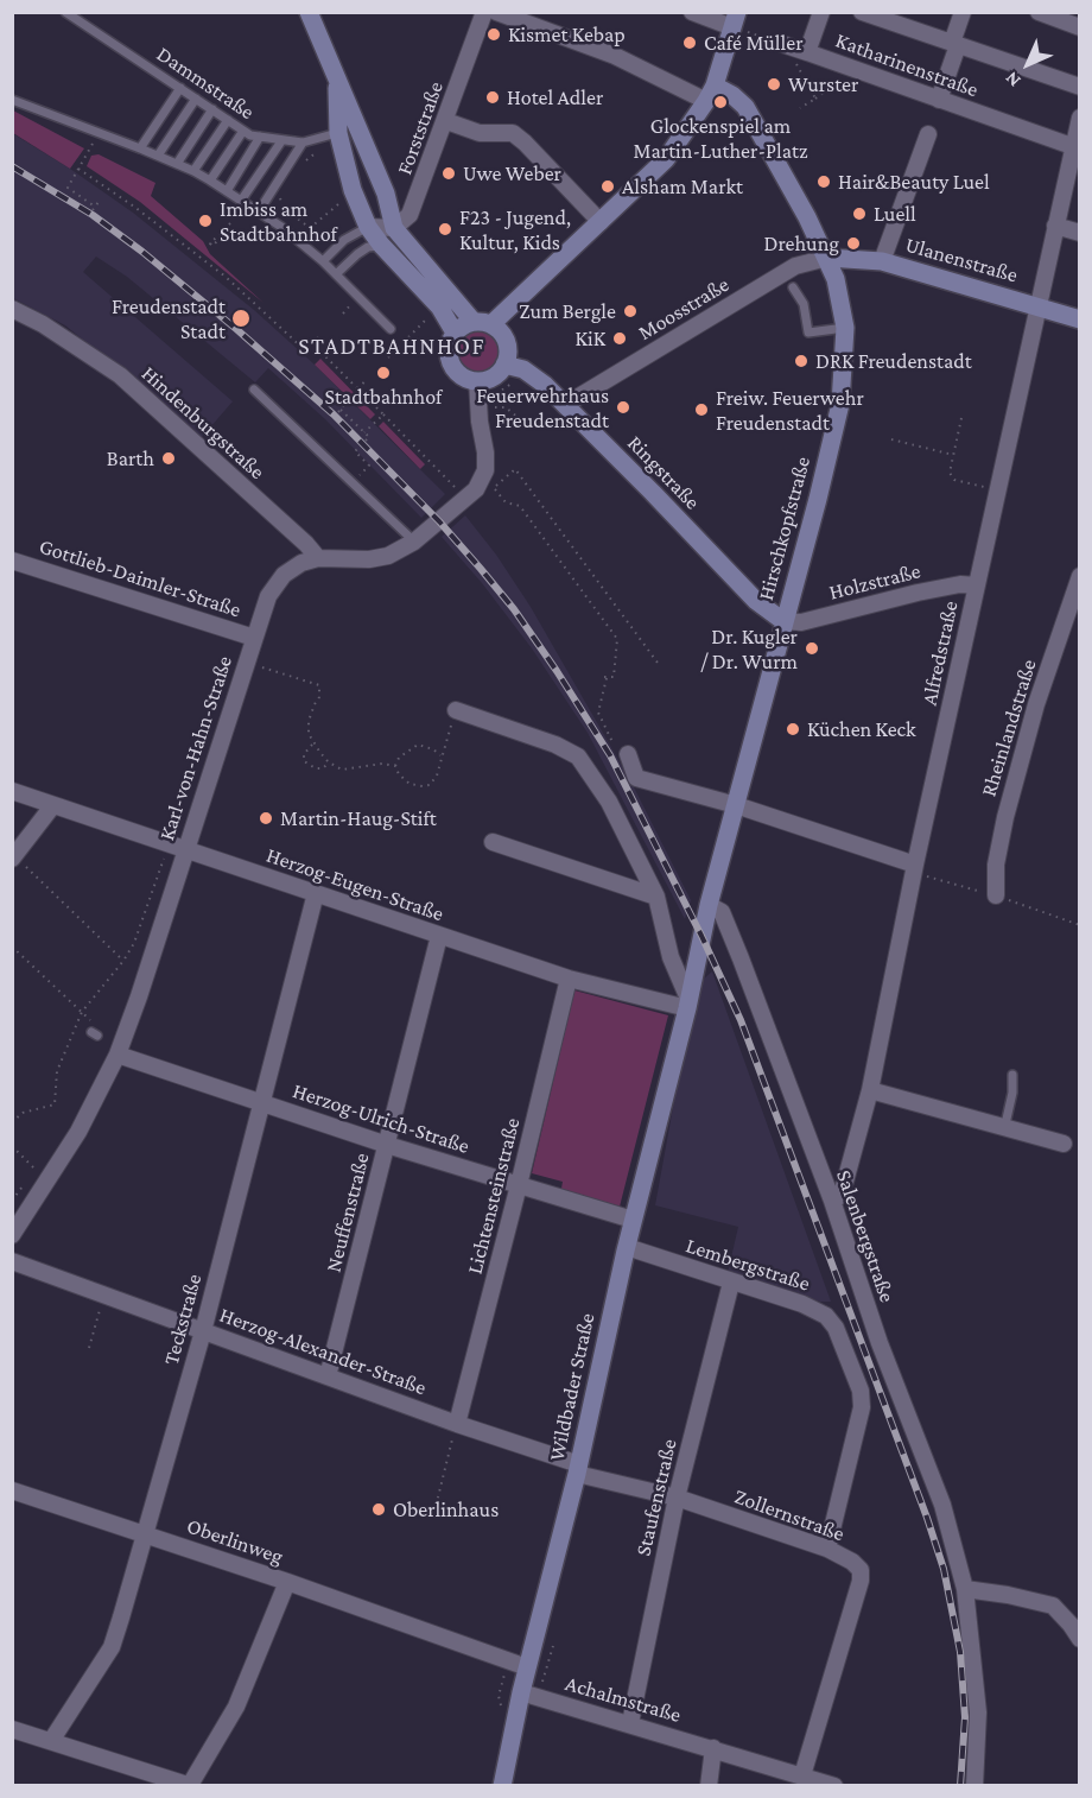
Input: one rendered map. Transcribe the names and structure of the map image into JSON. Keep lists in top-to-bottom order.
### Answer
{
  "streets": {
    "main road": [
      "Ulanenstraße",
      "Ringstraße",
      "Hirschkopfstraße",
      "Wildbader Straße"
    ],
    "street": [
      "Katharinenstraße",
      "Forststraße",
      "Moosstraße",
      "Hindenburgstraße",
      "Gottlieb-Daimler-Straße",
      "Holzstraße",
      "Alfredstraße",
      "Rheinlandstraße",
      "Karl-von-Hahn-Straße",
      "Herzog-Eugen-Straße",
      "Herzog-Ulrich-Straße",
      "Lichtensteinstraße",
      "Neuffenstraße",
      "Salenbergstraße",
      "Lembergstraße",
      "Teckstraße",
      "Herzog-Alexander-Straße",
      "Staufenstraße",
      "Zollernstraße",
      "Oberlinweg",
      "Achalmstraße"
    ],
    "lane": ["Dammstraße"]
  },
  "crossings": [
    ["Katharinenstraße", "Alfredstraße"],
    ["Ulanenstraße", "Moosstraße"],
    ["Ulanenstraße", "Hirschkopfstraße"],
    ["Ulanenstraße", "Alfredstraße"],
    ["Moosstraße", "Ringstraße"],
    ["Moosstraße", "Hirschkopfstraße"],
    ["Hindenburgstraße", "Karl-von-Hahn-Straße"],
    ["Ringstraße", "Hirschkopfstraße"],
    ["Ringstraße", "Holzstraße"],
    ["Hirschkopfstraße", "Holzstraße"],
    ["Hirschkopfstraße", "Herzog-Eugen-Straße"],
    ["Hirschkopfstraße", "Salenbergstraße"],
    ["Hirschkopfstraße", "Wildbader Straße"],
    ["Gottlieb-Daimler-Straße", "Karl-von-Hahn-Straße"],
    ["Holzstraße", "Alfredstraße"],
    ["Alfredstraße", "Salenbergstraße"],
    ["Karl-von-Hahn-Straße", "Herzog-Eugen-Straße"],
    ["Karl-von-Hahn-Straße", "Herzog-Ulrich-Straße"],
    ["Herzog-Eugen-Straße", "Lichtensteinstraße"],
    ["Herzog-Eugen-Straße", "Neuffenstraße"],
    ["Herzog-Eugen-Straße", "Teckstraße"],
    ["Herzog-Eugen-Straße", "Wildbader Straße"],
    ["Herzog-Ulrich-Straße", "Lichtensteinstraße"],
    ["Herzog-Ulrich-Straße", "Neuffenstraße"],
    ["Herzog-Ulrich-Straße", "Teckstraße"],
    ["Herzog-Ulrich-Straße", "Wildbader Straße"],
    ["Lichtensteinstraße", "Herzog-Alexander-Straße"],
    ["Neuffenstraße", "Herzog-Alexander-Straße"],
    ["Lembergstraße", "Wildbader Straße"],
    ["Lembergstraße", "Staufenstraße"],
    ["Lembergstraße", "Zollernstraße"],
    ["Teckstraße", "Herzog-Alexander-Straße"],
    ["Teckstraße", "Oberlinweg"],
    ["Herzog-Alexander-Straße", "Wildbader Straße"],
    ["Herzog-Alexander-Straße", "Zollernstraße"],
    ["Wildbader Straße", "Zollernstraße"],
    ["Wildbader Straße", "Oberlinweg"],
    ["Wildbader Straße", "Achalmstraße"],
    ["Staufenstraße", "Zollernstraße"],
    ["Staufenstraße", "Achalmstraße"],
    ["Zollernstraße", "Achalmstraße"]
  ],
  "districts": ["STADTBAHNHOF"],
  "places": [
    "Kismet Kebap",
    "Café Müller",
    "Wurster",
    "Hotel Adler",
    "Glockenspiel am Martin-Luther-Platz",
    "Uwe Weber",
    "Hair&Beauty Luel",
    "Alsham Markt",
    "Luell",
    "Imbiss am Stadtbahnhof",
    "F23 - Jugend, Kultur, Kids",
    "Drehung",
    "Zum Bergle",
    "Freudenstadt Stadt",
    "KiK",
    "DRK Freudenstadt",
    "Stadtbahnhof",
    "Feuerwehrhaus Freudenstadt",
    "Freiw. Feuerwehr Freudenstadt",
    "Barth",
    "Dr. Kugler / Dr. Wurm",
    "Küchen Keck",
    "Martin-Haug-Stift",
    "Oberlinhaus"
  ],
  "north": "bottom left"
}
